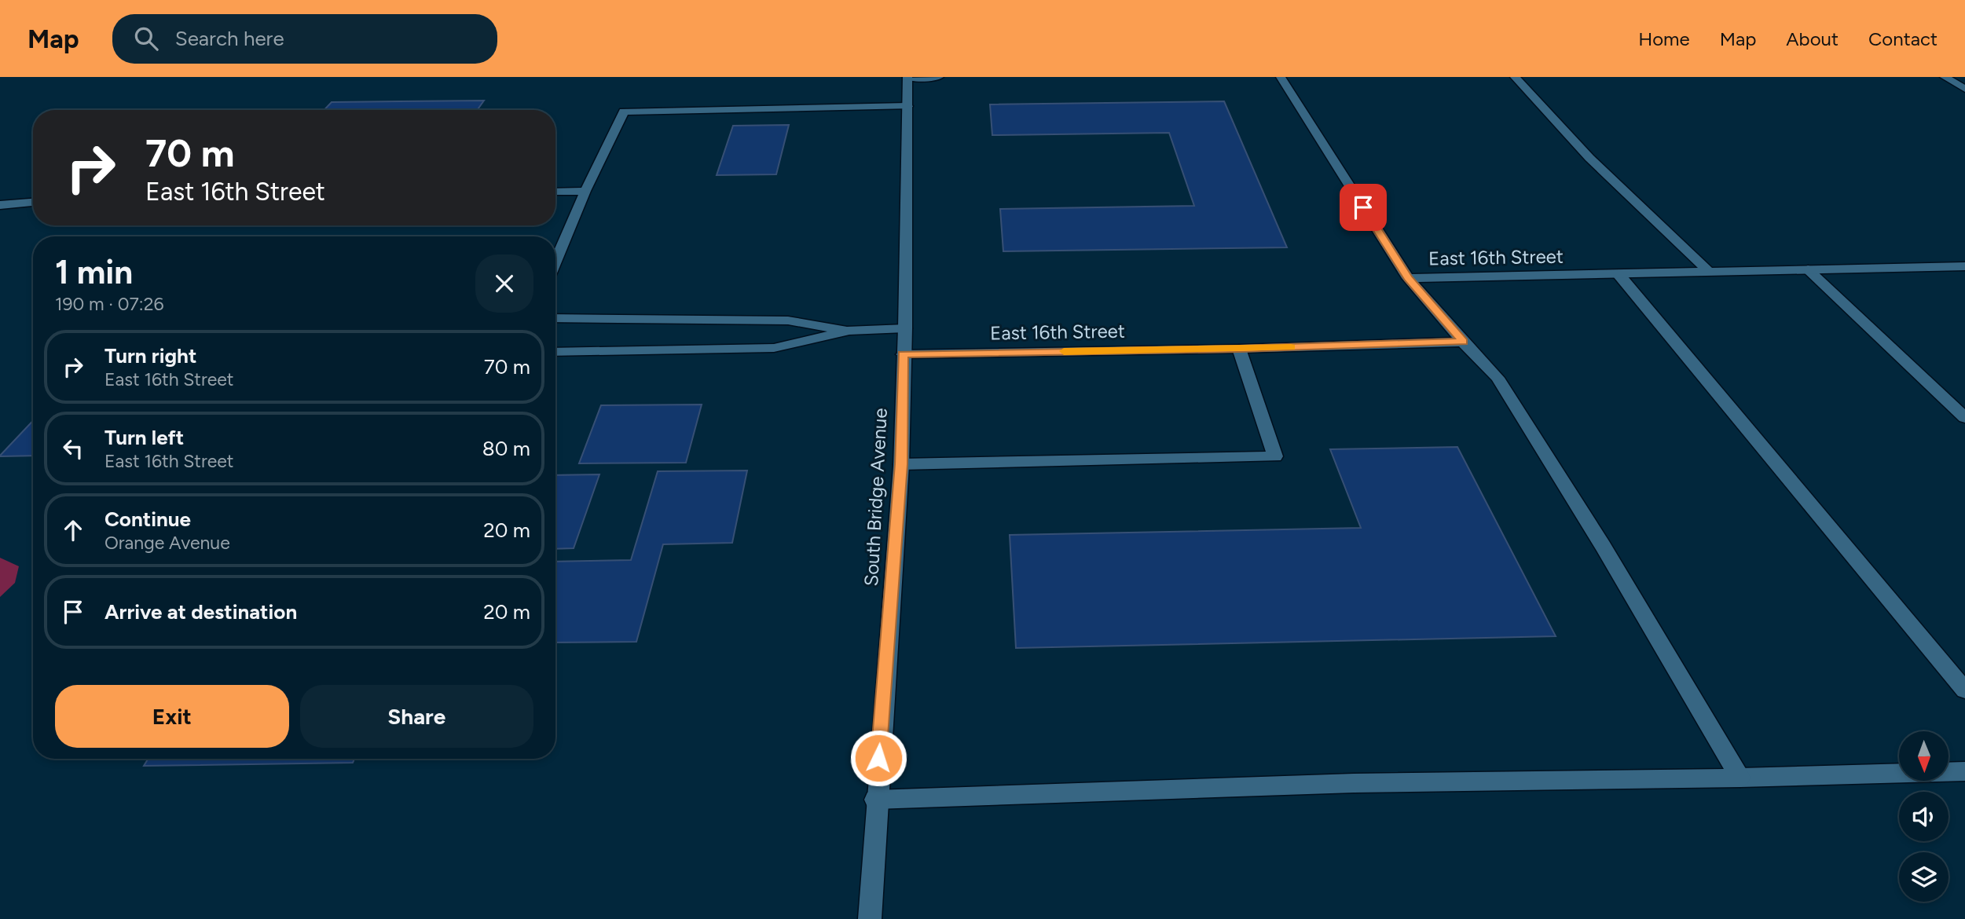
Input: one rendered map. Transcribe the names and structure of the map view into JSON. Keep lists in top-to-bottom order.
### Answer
{
  "streets": {
    "street": ["East 16th Street", "South Bridge Avenue"]
  },
  "crossings": [
    ["East 16th Street", "South Bridge Avenue"]
  ],
  "north": "bottom",
  "page": {
    "header": "Map",
    "search": "Search here",
    "nav": [
      "Home",
      "Map",
      "About",
      "Contact"
    ],
    "turn": ["70 m", "East 16th Street"],
    "heading": ["1 min", "190 m · 07:26"],
    "list": [
      {
        "name": "Turn right",
        "note": "East 16th Street",
        "value": "70 m"
      },
      {
        "name": "Turn left",
        "note": "East 16th Street",
        "value": "80 m"
      },
      {
        "name": "Continue",
        "note": "Orange Avenue",
        "value": "20 m"
      },
      {
        "name": "Arrive at destination",
        "value": "20 m"
      }
    ],
    "buttons": ["Exit", "Share"]
  }
}
